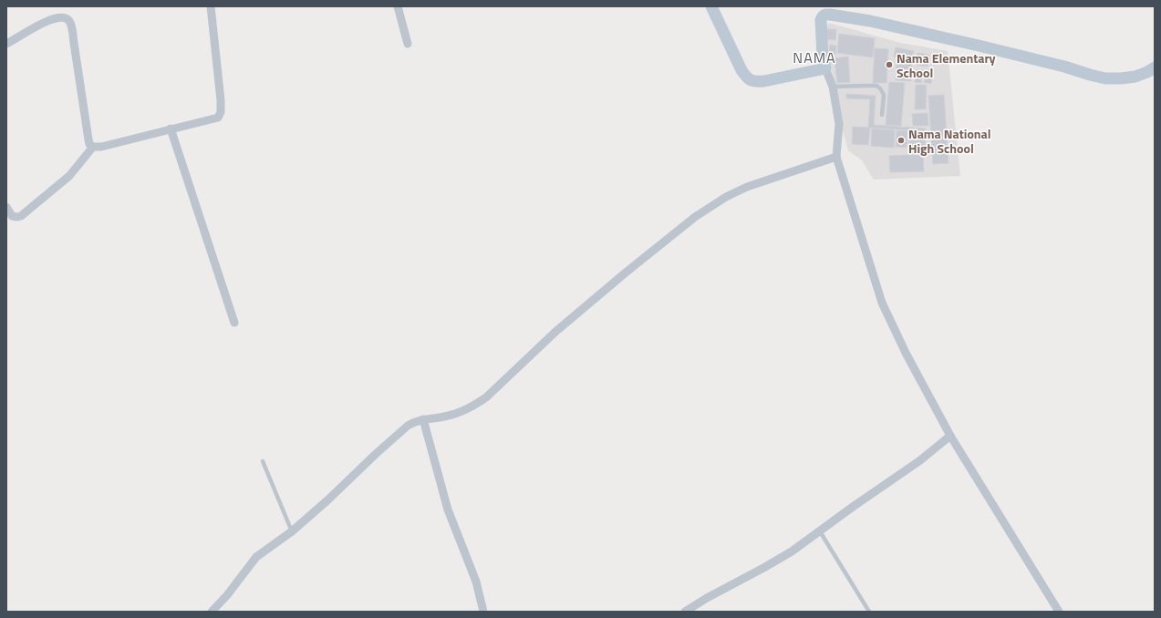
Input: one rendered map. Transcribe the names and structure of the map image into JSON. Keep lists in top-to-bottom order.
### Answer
{
  "districts": ["NAMA"],
  "places": ["Nama Elementary School", "Nama National High School"]
}
